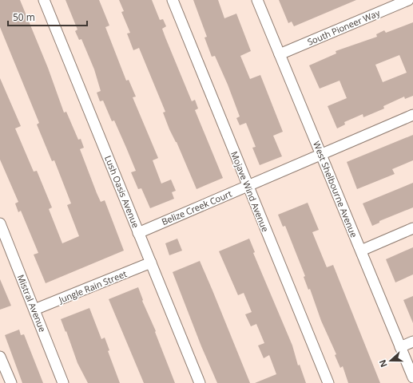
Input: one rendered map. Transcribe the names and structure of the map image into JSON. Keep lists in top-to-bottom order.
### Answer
{
  "streets": {
    "street": [
      "South Pioneer Way",
      "West Shelbourne Avenue",
      "Lush Oasis Avenue",
      "Mojave Wind Avenue",
      "Belize Creek Court",
      "Jungle Rain Street",
      "Mistral Avenue"
    ]
  },
  "crossings": [
    ["South Pioneer Way", "West Shelbourne Avenue"],
    ["West Shelbourne Avenue", "Belize Creek Court"],
    ["Lush Oasis Avenue", "Belize Creek Court"],
    ["Lush Oasis Avenue", "Jungle Rain Street"],
    ["Mojave Wind Avenue", "Belize Creek Court"],
    ["Jungle Rain Street", "Mistral Avenue"]
  ],
  "scale_bar": "50 m",
  "north": "left"
}
